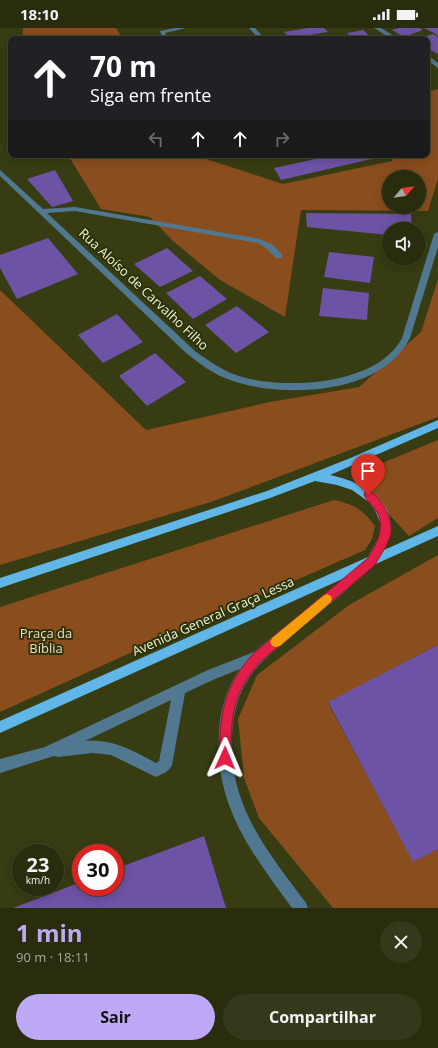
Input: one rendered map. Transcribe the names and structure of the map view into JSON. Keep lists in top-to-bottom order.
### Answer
{
  "streets": {
    "main road": ["Avenida General Graça Lessa"],
    "street": ["Rua Aloíso de Carvalho Filho"]
  },
  "parks": ["Praça da Bíblia"],
  "north": "top right",
  "page": {
    "status": "18:10",
    "turn": ["70 m", "Siga em frente"],
    "speed": "23 km/h",
    "limit": "30",
    "heading": ["1 min", "90 m · 18:11"],
    "buttons": ["Sair", "Compartilhar"]
  }
}
